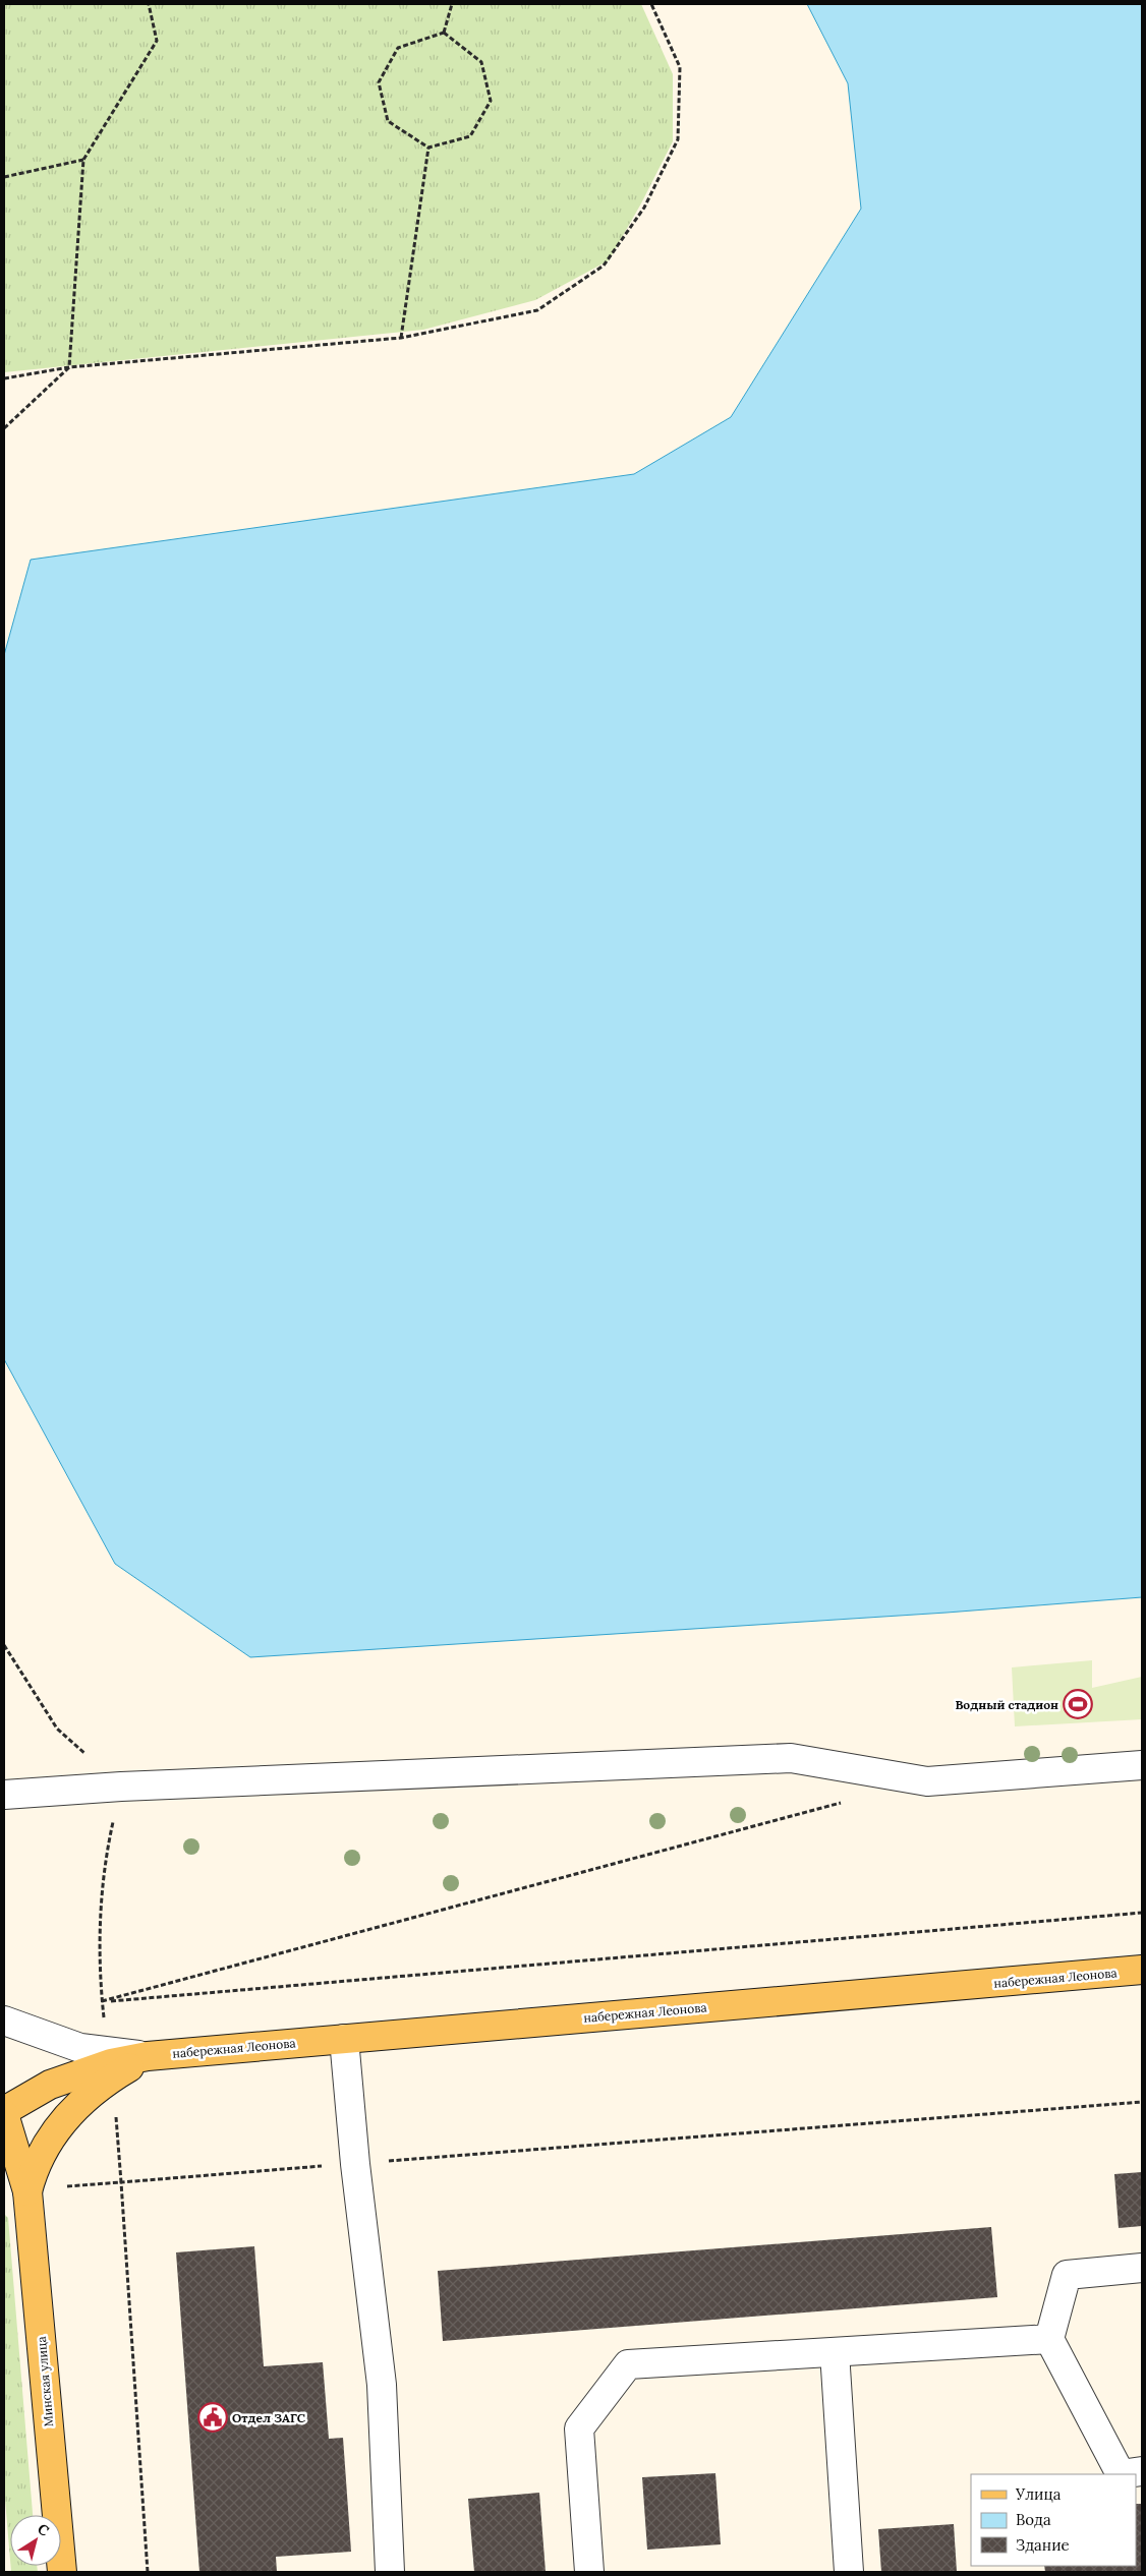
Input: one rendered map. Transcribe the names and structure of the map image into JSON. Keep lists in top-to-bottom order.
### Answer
{
  "streets": {
    "main road": ["набережная Леонова", "Минская улица"]
  },
  "places": {
    "sports": ["Водный стадион"],
    "public building": ["Отдел ЗАГС"]
  },
  "legend": ["Улица", "Вода", "Здание"],
  "north": "top right"
}
